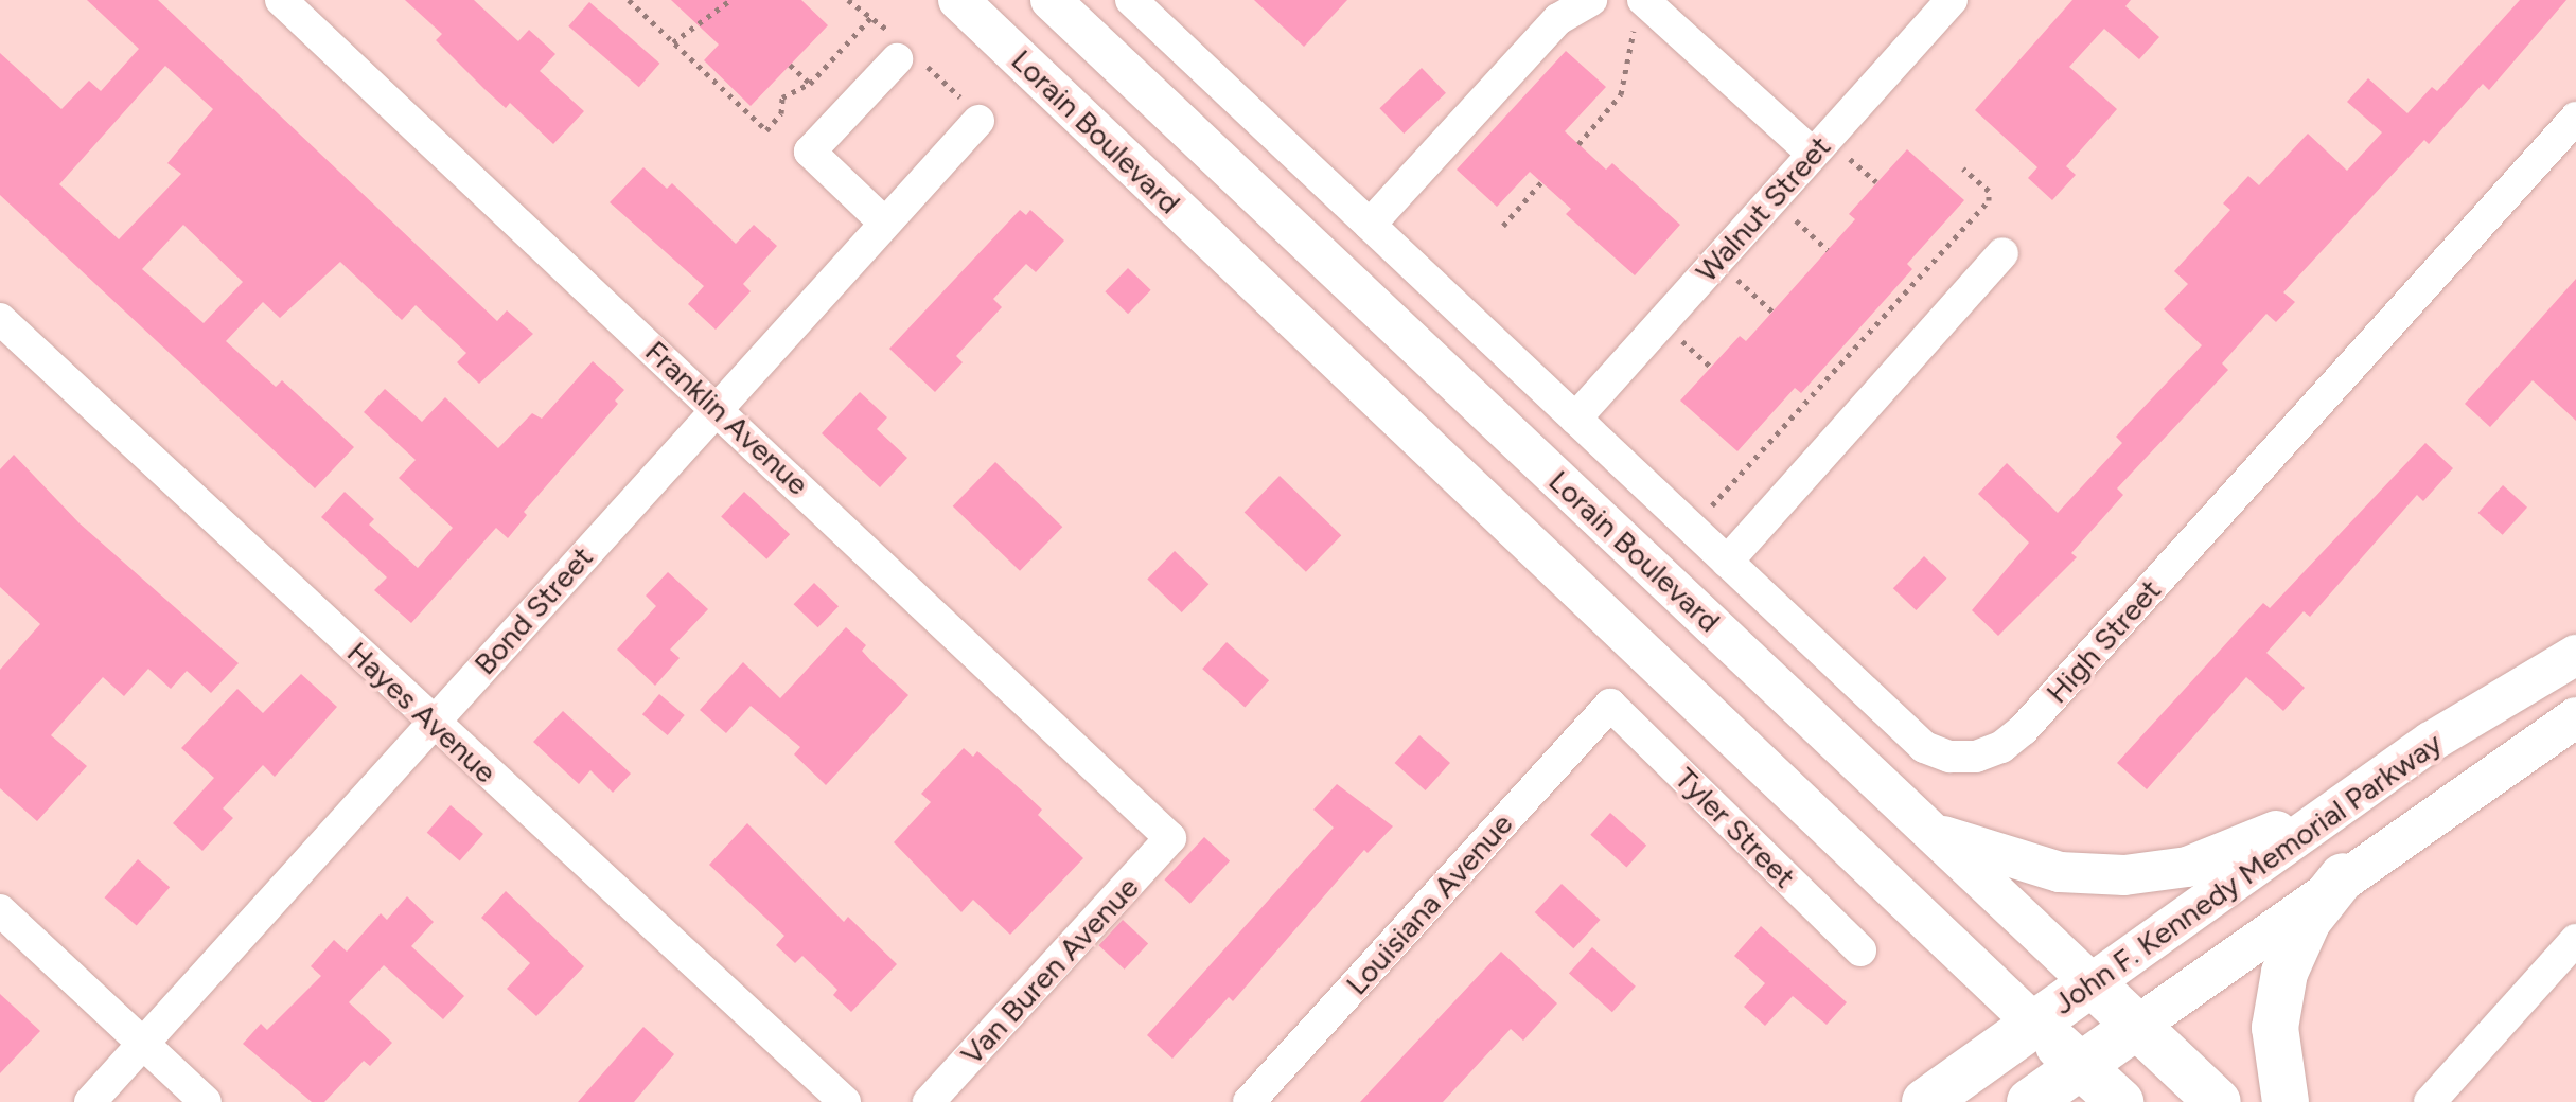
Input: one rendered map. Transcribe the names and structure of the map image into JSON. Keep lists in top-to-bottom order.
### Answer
{
  "streets": {
    "highway": ["Lorain Boulevard", "John F. Kennedy Memorial Parkway"],
    "street": [
      "Walnut Street",
      "Franklin Avenue",
      "Bond Street",
      "High Street",
      "Hayes Avenue",
      "Tyler Street",
      "Louisiana Avenue",
      "Van Buren Avenue"
    ]
  },
  "crossings": [
    ["Lorain Boulevard", "John F. Kennedy Memorial Parkway"],
    ["Walnut Street", "High Street"],
    ["Franklin Avenue", "Bond Street"],
    ["Franklin Avenue", "Van Buren Avenue"],
    ["Bond Street", "Hayes Avenue"],
    ["Tyler Street", "Louisiana Avenue"]
  ]
}
